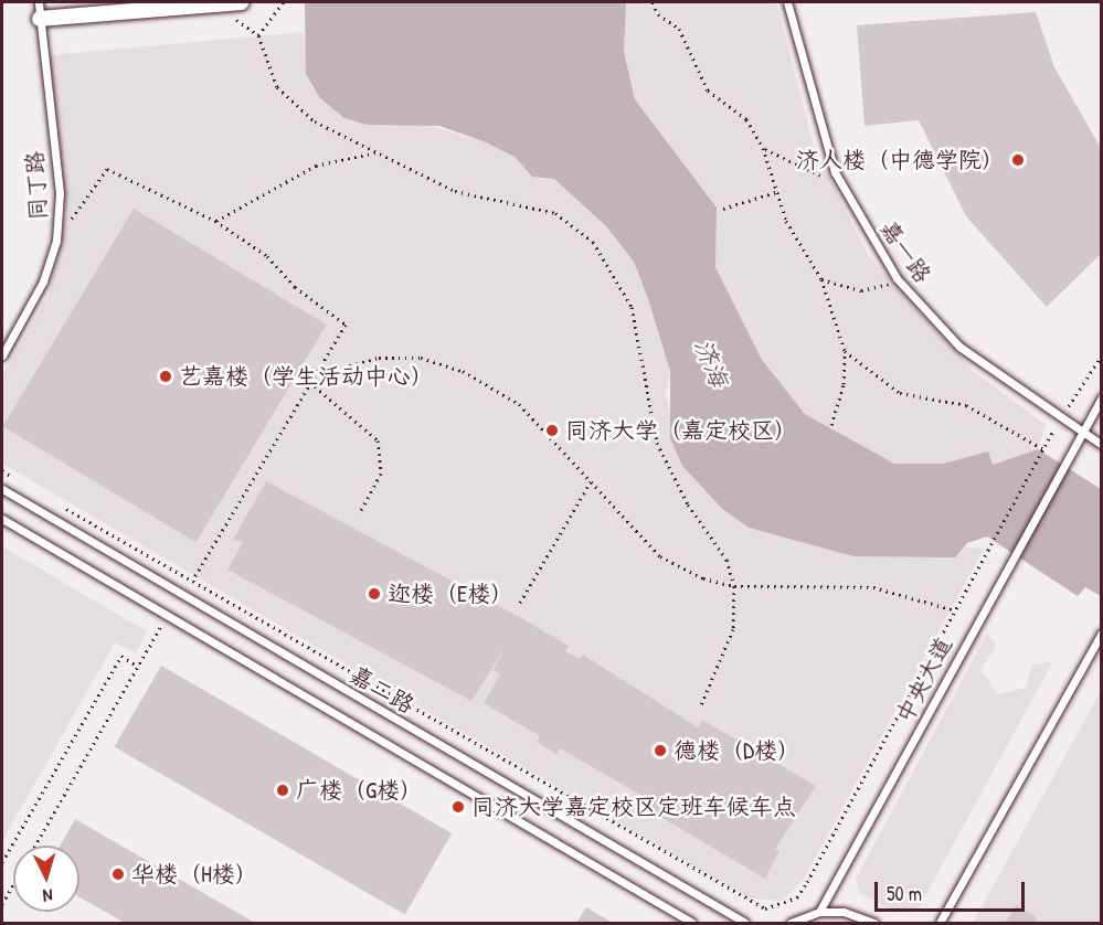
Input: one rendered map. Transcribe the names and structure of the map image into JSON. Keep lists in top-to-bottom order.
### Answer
{
  "streets": {
    "lane": [
      "同丁路",
      "嘉一路",
      "中央大道",
      "嘉二路"
    ]
  },
  "crossings": [
    ["嘉一路", "中央大道"]
  ],
  "water": ["济海"],
  "places": [
    "济人楼（中德学院）",
    "艺嘉楼（学生活动中心）",
    "同济大学（嘉定校区）",
    "迩楼（E楼）",
    "德楼（D楼）",
    "广楼（G楼）",
    "同济大学嘉定校区定班车候车点",
    "华楼（H楼）"
  ],
  "scale_bar": "50 m",
  "north": "bottom"
}
